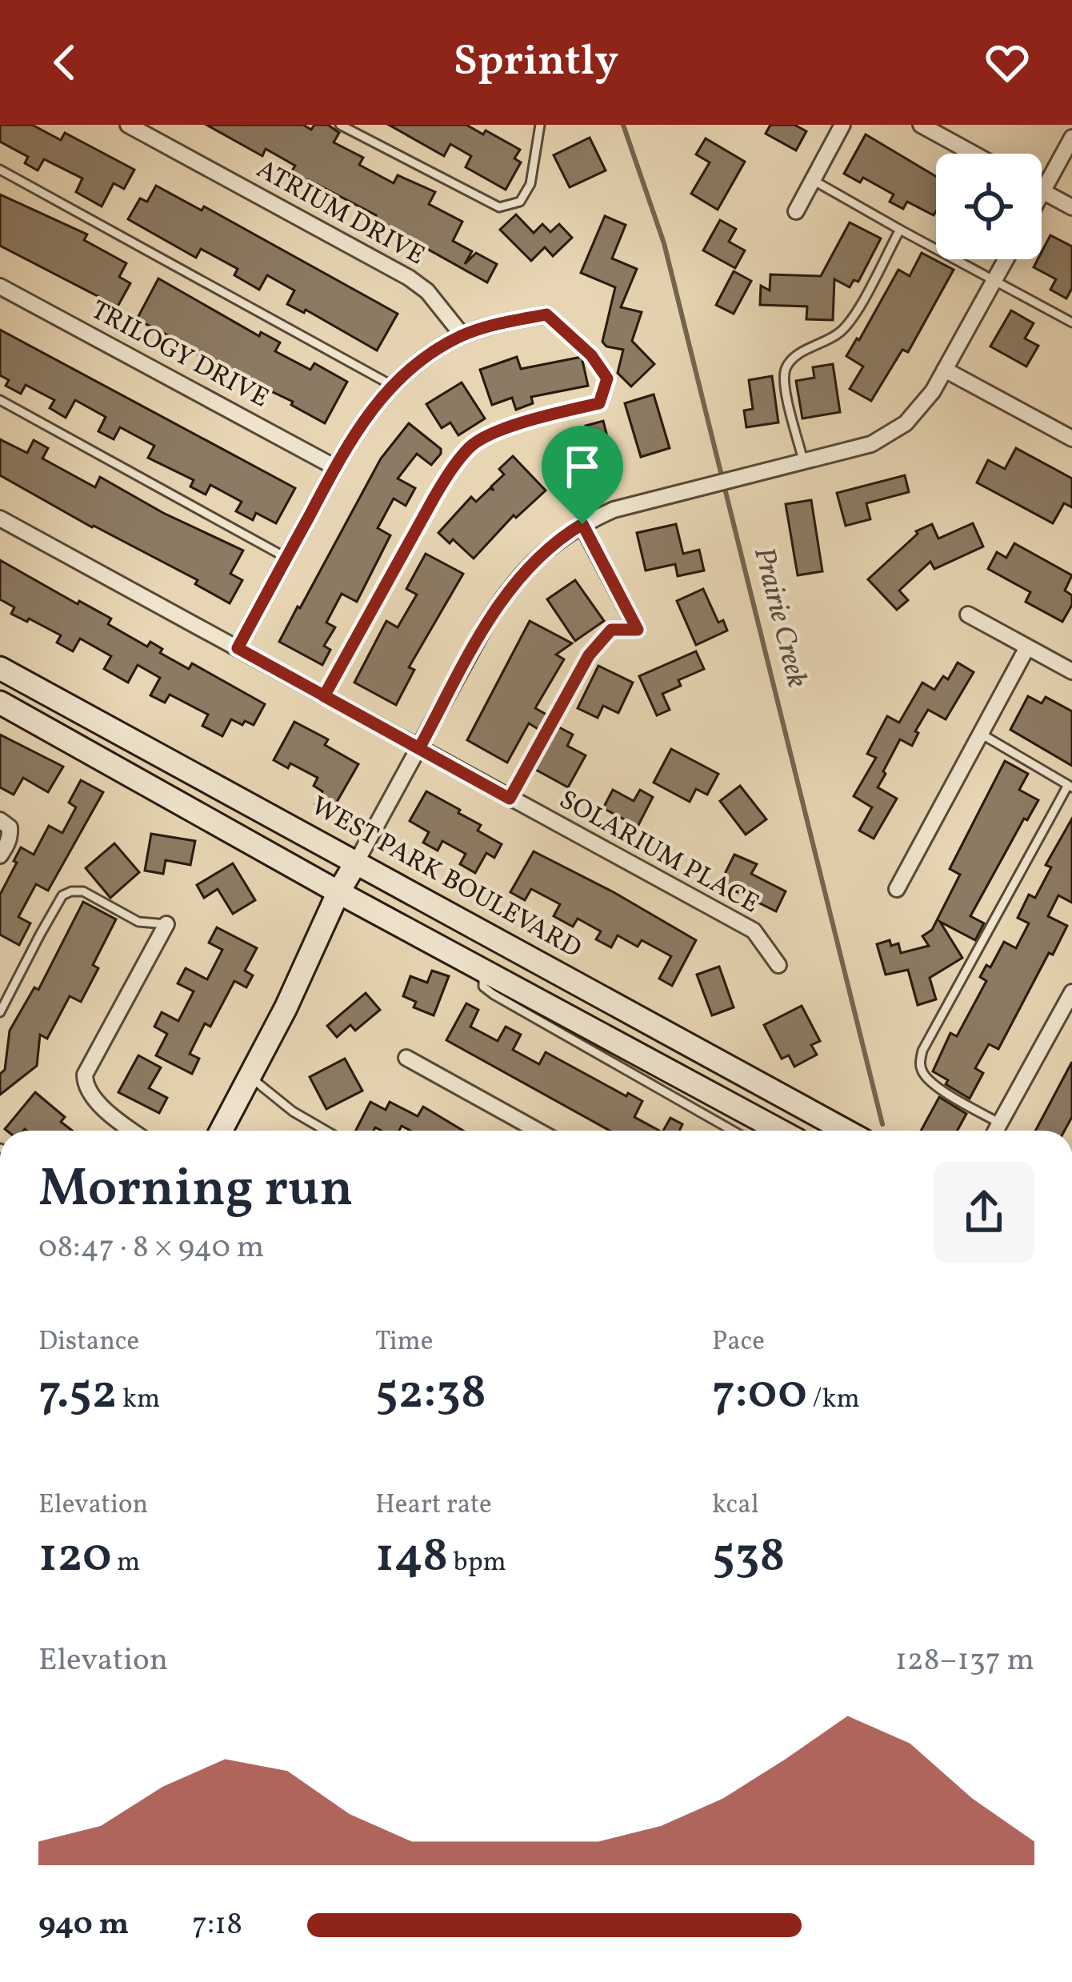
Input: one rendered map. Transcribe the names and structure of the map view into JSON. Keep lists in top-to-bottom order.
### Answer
{
  "streets": {
    "main road": ["WEST PARK BOULEVARD"],
    "street": ["ATRIUM DRIVE", "TRILOGY DRIVE", "SOLARIUM PLACE"]
  },
  "water": ["Prairie Creek"],
  "page": {
    "header": "Sprintly",
    "heading": ["Morning run", "08:47 · 8 × 940 m"],
    "stats": [
      ["Distance", "7.52 km"],
      ["Time", "52:38"],
      ["Pace", "7:00 /km"],
      ["Elevation", "120 m"],
      ["Heart rate", "148 bpm"],
      ["kcal", "538"]
    ],
    "chart": ["Elevation", "128–137 m"],
    "list": [
      {
        "name": "940 m",
        "note": "7:18"
      }
    ]
  }
}
